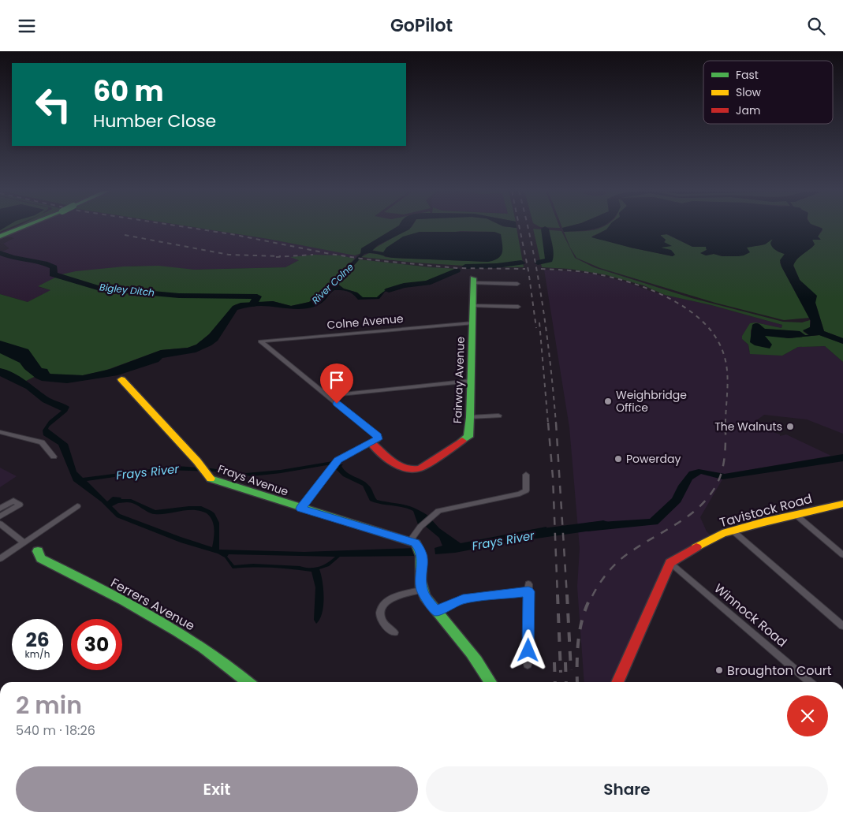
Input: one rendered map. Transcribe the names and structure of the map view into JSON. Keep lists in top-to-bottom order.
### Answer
{
  "streets": {
    "street": [
      "Colne Avenue",
      "Fairway Avenue",
      "Frays Avenue",
      "Tavistock Road",
      "Ferrers Avenue",
      "Winnock Road"
    ]
  },
  "crossings": [
    ["Colne Avenue", "Fairway Avenue"],
    ["Tavistock Road", "Winnock Road"]
  ],
  "water": ["River Colne", "Bigley Ditch", "Frays River"],
  "places": [
    "Weighbridge Office",
    "The Walnuts",
    "Powerday",
    "Broughton Court"
  ],
  "legend": ["Fast", "Slow", "Jam"],
  "page": {
    "header": "GoPilot",
    "turn": ["60 m", "Humber Close"],
    "speed": "26 km/h",
    "limit": "30",
    "heading": ["2 min", "540 m · 18:26"],
    "buttons": ["Exit", "Share"]
  }
}
